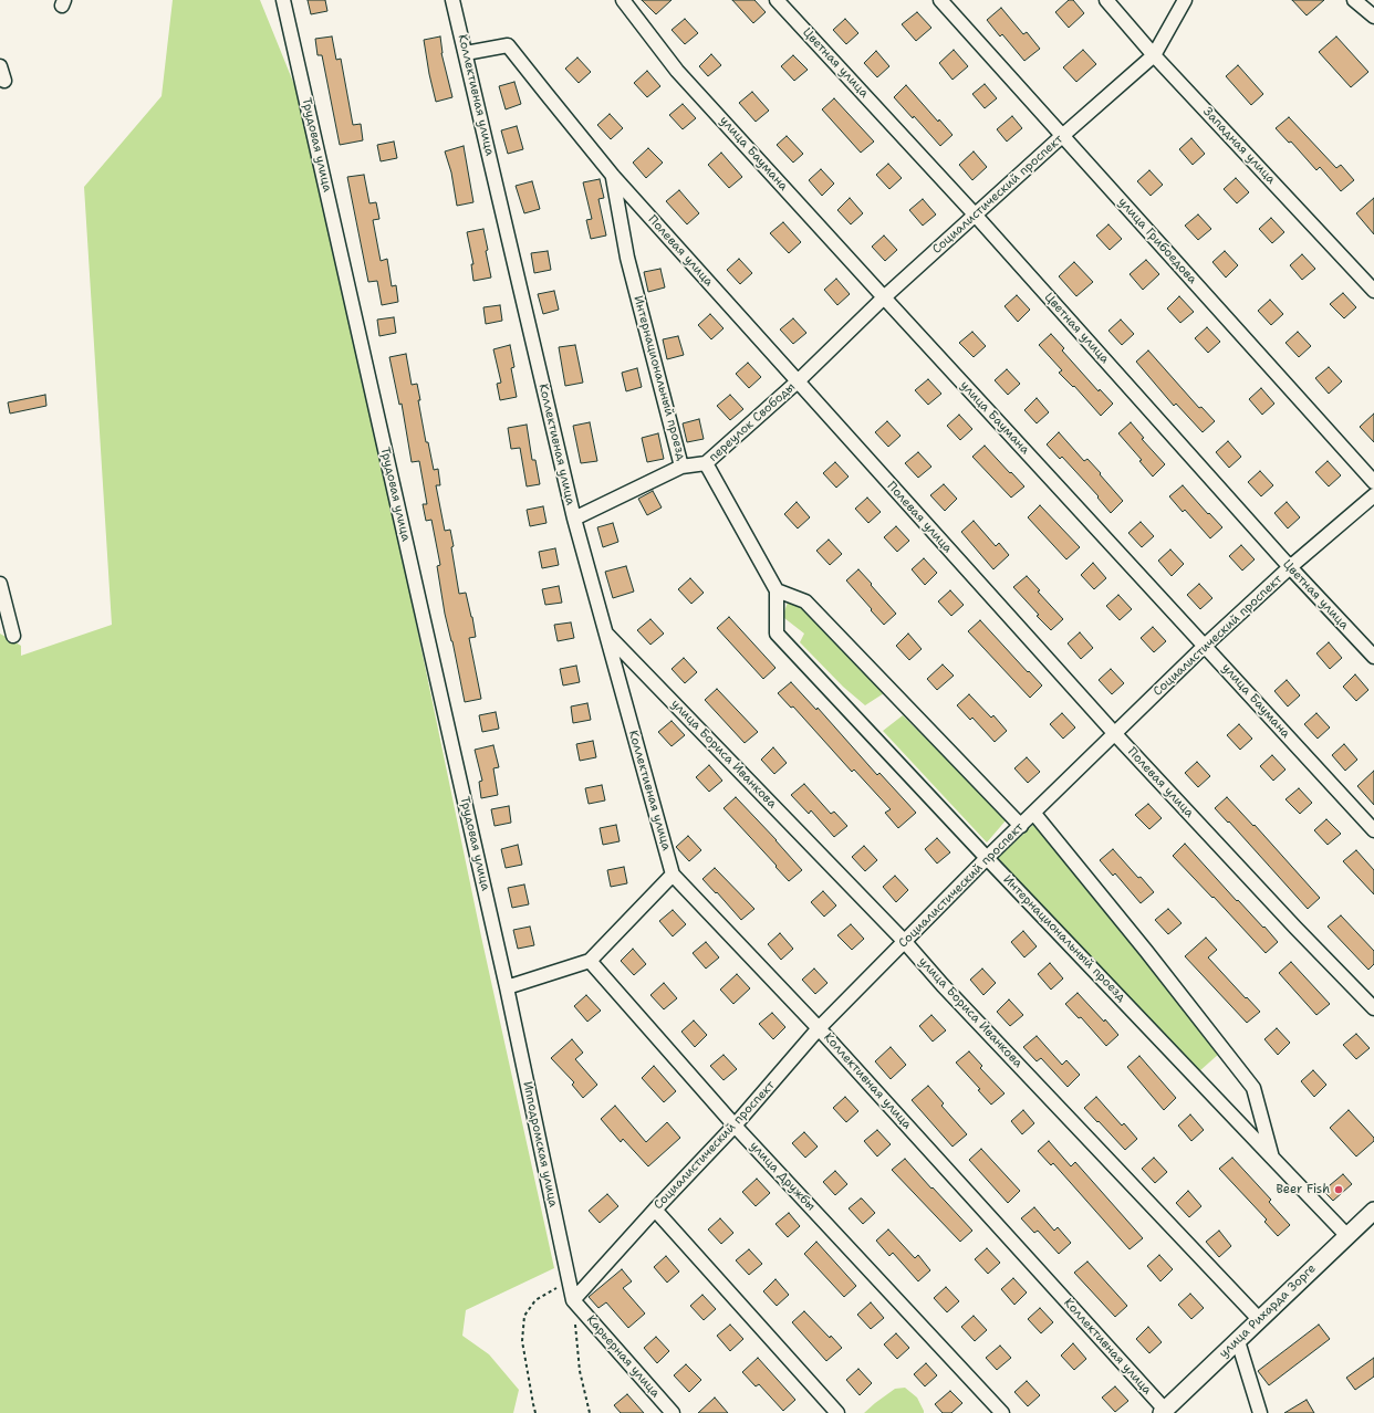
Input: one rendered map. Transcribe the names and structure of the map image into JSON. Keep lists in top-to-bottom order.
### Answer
{
  "streets": {
    "main road": ["улица Рихарда Зорге"],
    "street": [
      "Цветная улица",
      "Коллективная улица",
      "Трудовая улица",
      "Западная улица",
      "улица Баумана",
      "Социалистический проспект",
      "улица Грибоедова",
      "Полевая улица",
      "Интернациональный проезд",
      "переулок Свободы",
      "улица Бориса Иванкова",
      "Ипподромская улица",
      "улица Дружбы",
      "Карьерная улица"
    ]
  },
  "crossings": [
    ["Цветная улица", "Социалистический проспект"],
    ["Коллективная улица", "Социалистический проспект"],
    ["Коллективная улица", "Полевая улица"],
    ["Коллективная улица", "улица Бориса Иванкова"],
    ["Коллективная улица", "улица Рихарда Зорге"],
    ["Трудовая улица", "Ипподромская улица"],
    ["Западная улица", "Социалистический проспект"],
    ["улица Баумана", "Социалистический проспект"],
    ["Социалистический проспект", "улица Грибоедова"],
    ["Социалистический проспект", "Полевая улица"],
    ["Социалистический проспект", "Интернациональный проезд"],
    ["Социалистический проспект", "переулок Свободы"],
    ["Социалистический проспект", "улица Бориса Иванкова"],
    ["Социалистический проспект", "Ипподромская улица"],
    ["Социалистический проспект", "улица Дружбы"],
    ["Социалистический проспект", "Карьерная улица"],
    ["Полевая улица", "Интернациональный проезд"],
    ["Полевая улица", "переулок Свободы"],
    ["Интернациональный проезд", "переулок Свободы"],
    ["Интернациональный проезд", "улица Рихарда Зорге"],
    ["улица Бориса Иванкова", "улица Рихарда Зорге"],
    ["Ипподромская улица", "Карьерная улица"]
  ],
  "places": ["Beer Fish"]
}
